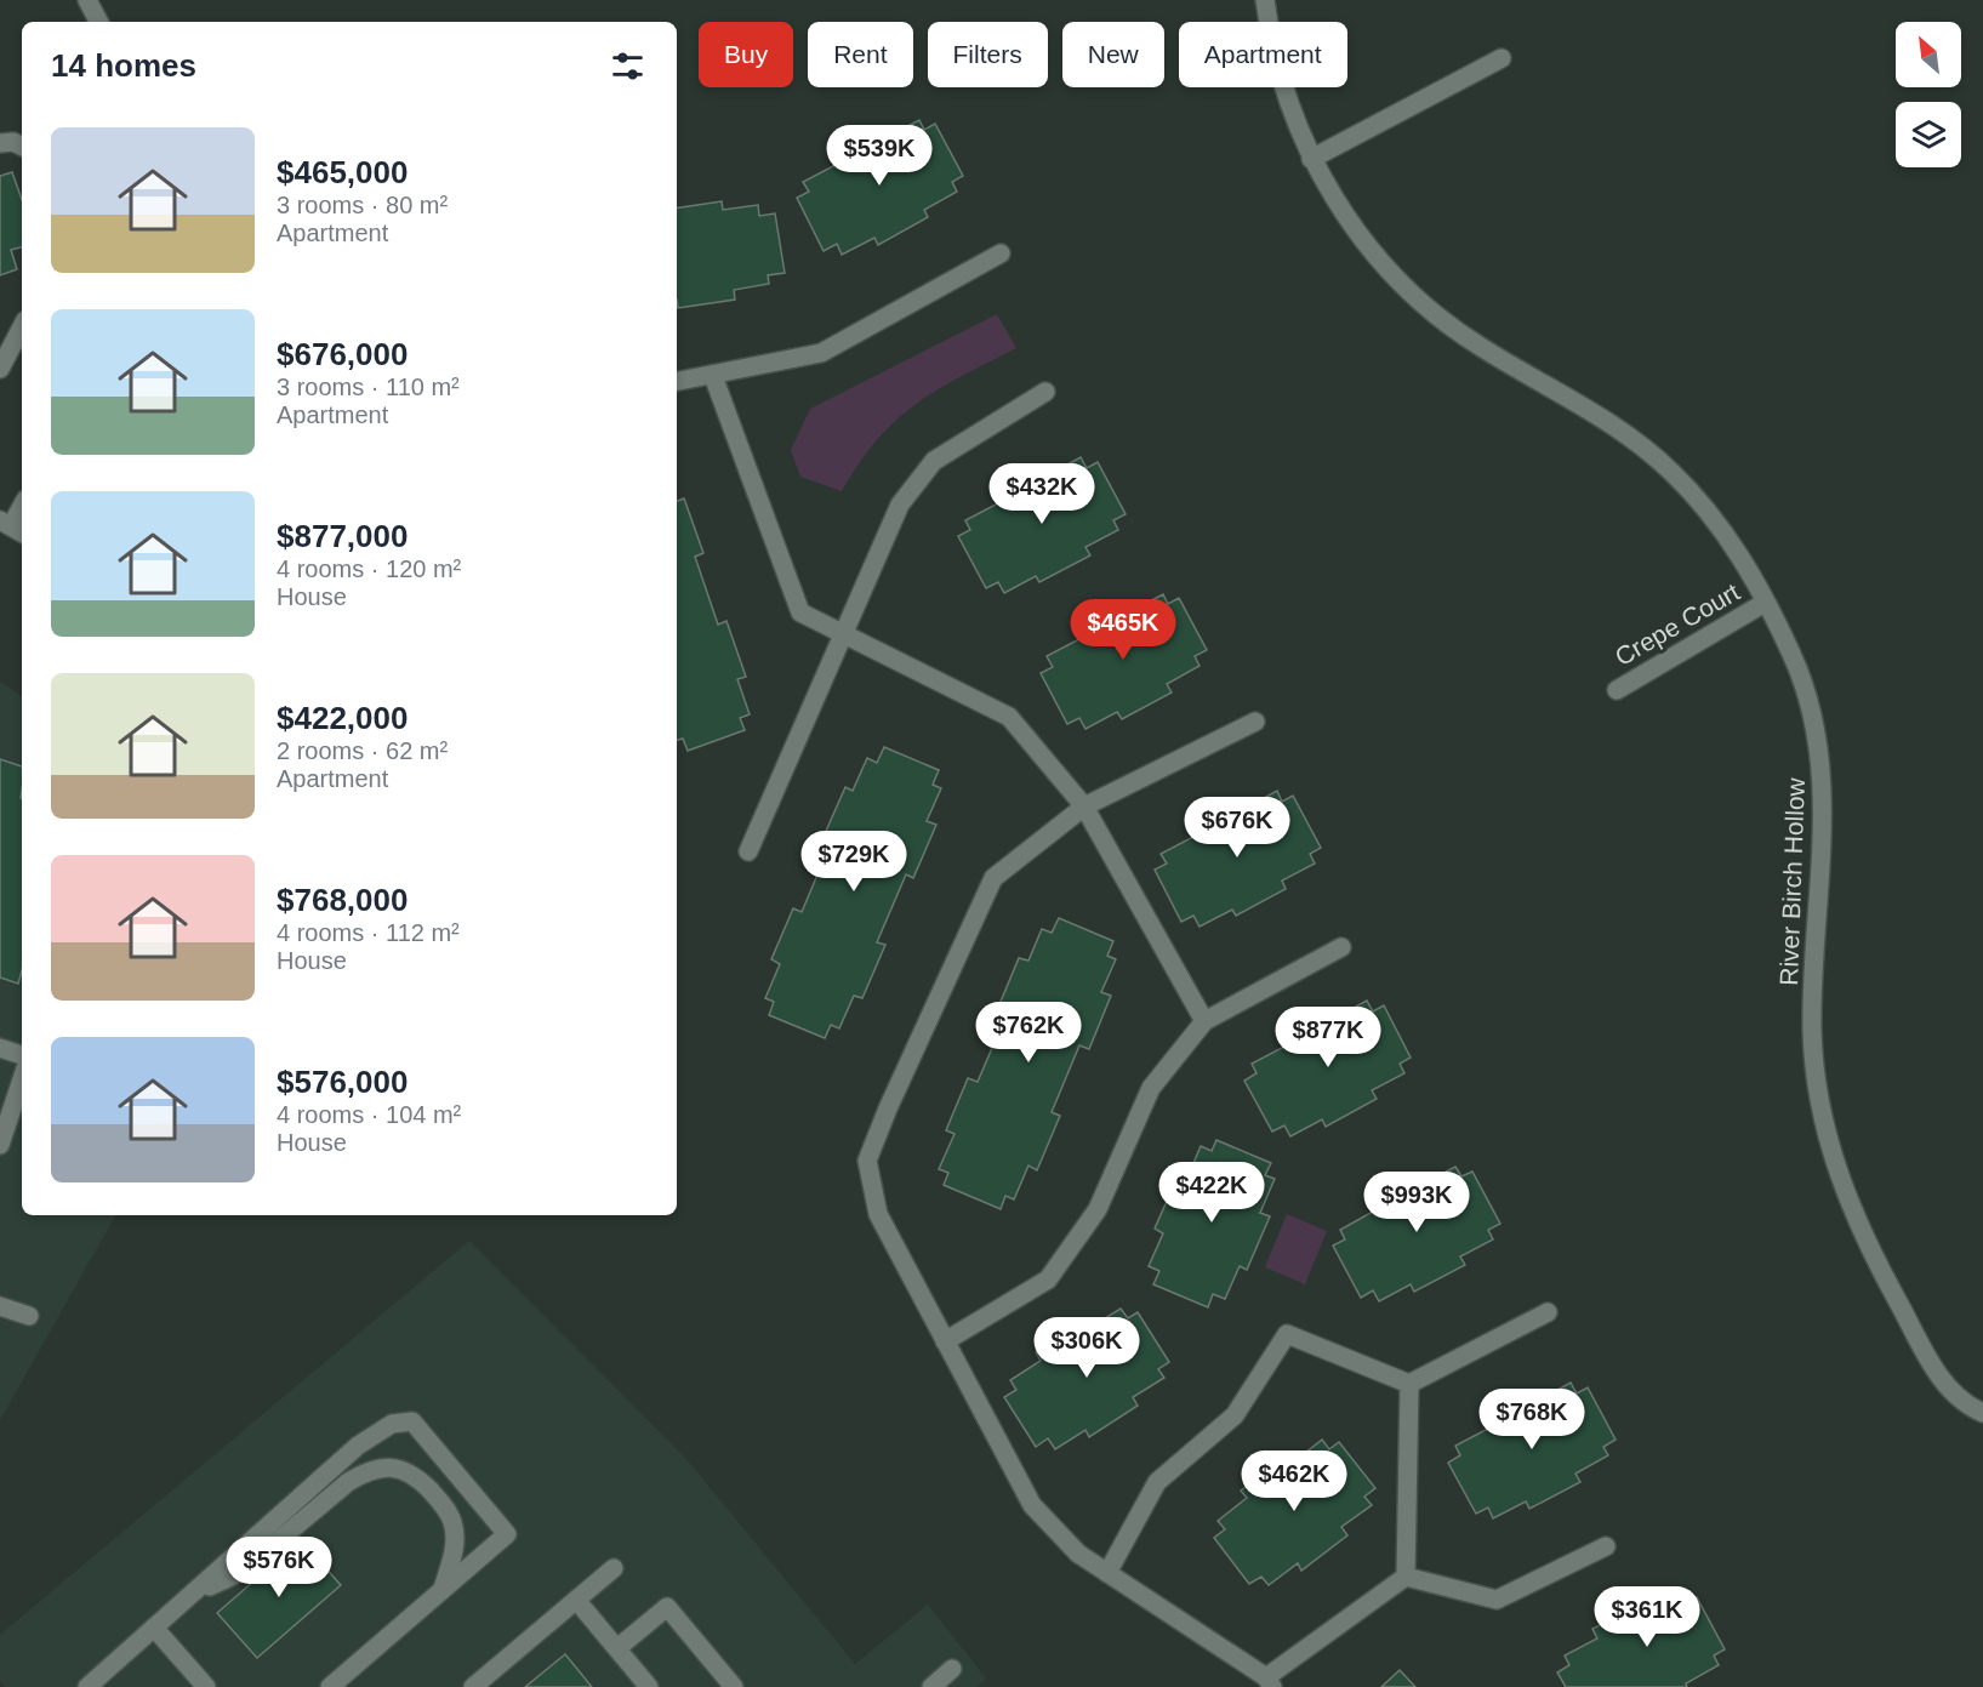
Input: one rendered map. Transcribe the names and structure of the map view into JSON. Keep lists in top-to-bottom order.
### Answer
{
  "streets": {
    "street": ["Crepe Court", "River Birch Hollow"]
  },
  "crossings": [
    ["Crepe Court", "River Birch Hollow"]
  ],
  "north": "top left",
  "page": {
    "chip": [
      "Buy",
      "Rent",
      "Filters",
      "New",
      "Apartment"
    ],
    "heading": "14 homes",
    "list": [
      {
        "name": "$465,000",
        "note": "3 rooms · 80 m² · Apartment"
      },
      {
        "name": "$676,000",
        "note": "3 rooms · 110 m² · Apartment"
      },
      {
        "name": "$877,000",
        "note": "4 rooms · 120 m² · House"
      },
      {
        "name": "$422,000",
        "note": "2 rooms · 62 m² · Apartment"
      },
      {
        "name": "$768,000",
        "note": "4 rooms · 112 m² · House"
      },
      {
        "name": "$576,000",
        "note": "4 rooms · 104 m² · House"
      }
    ],
    "price": [
      "$539K",
      "$432K",
      "$465K",
      "$676K",
      "$729K",
      "$762K",
      "$877K",
      "$422K",
      "$993K",
      "$306K",
      "$768K",
      "$462K",
      "$576K",
      "$361K"
    ]
  }
}
